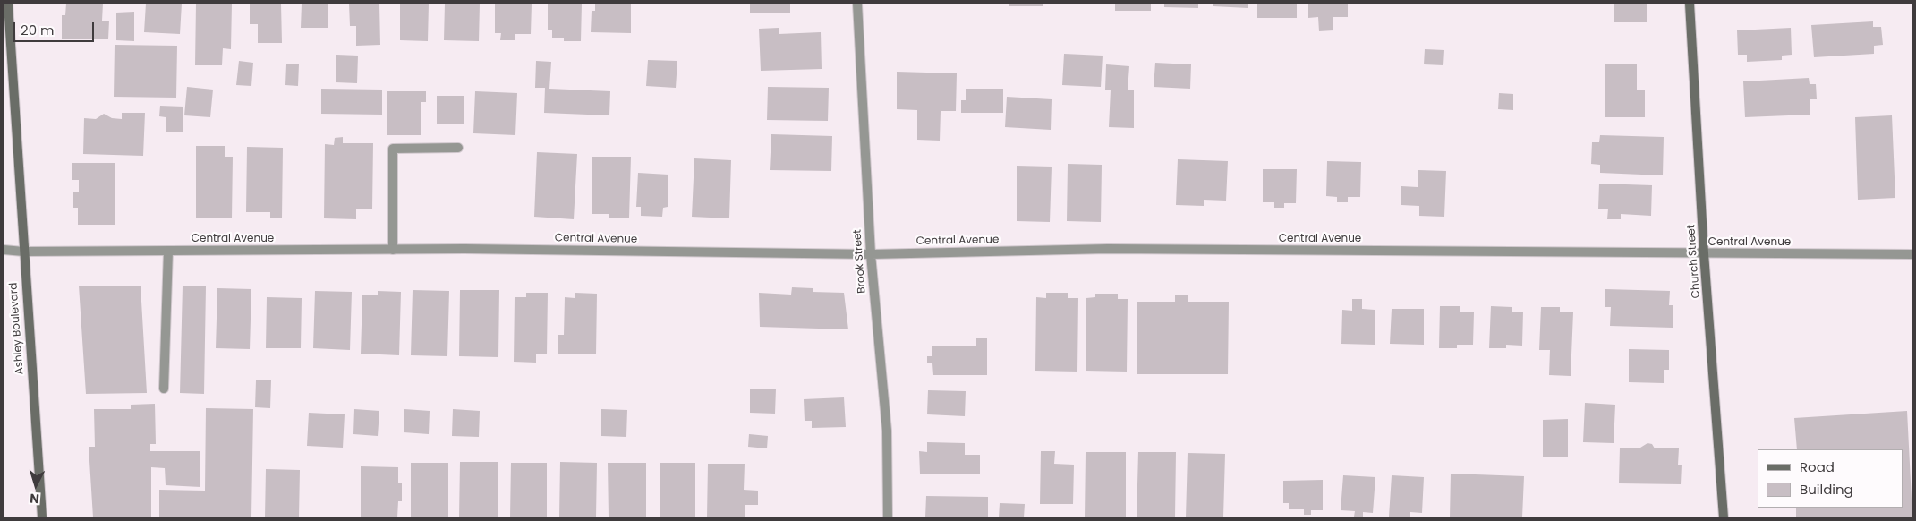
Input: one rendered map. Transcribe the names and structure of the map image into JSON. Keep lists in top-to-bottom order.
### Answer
{
  "streets": {
    "main road": ["Church Street", "Ashley Boulevard"],
    "street": ["Central Avenue", "Brook Street"]
  },
  "crossings": [
    ["Central Avenue", "Brook Street"],
    ["Central Avenue", "Church Street"],
    ["Central Avenue", "Ashley Boulevard"]
  ],
  "legend": ["Road", "Building"],
  "scale_bar": "20 m",
  "north": "bottom"
}
